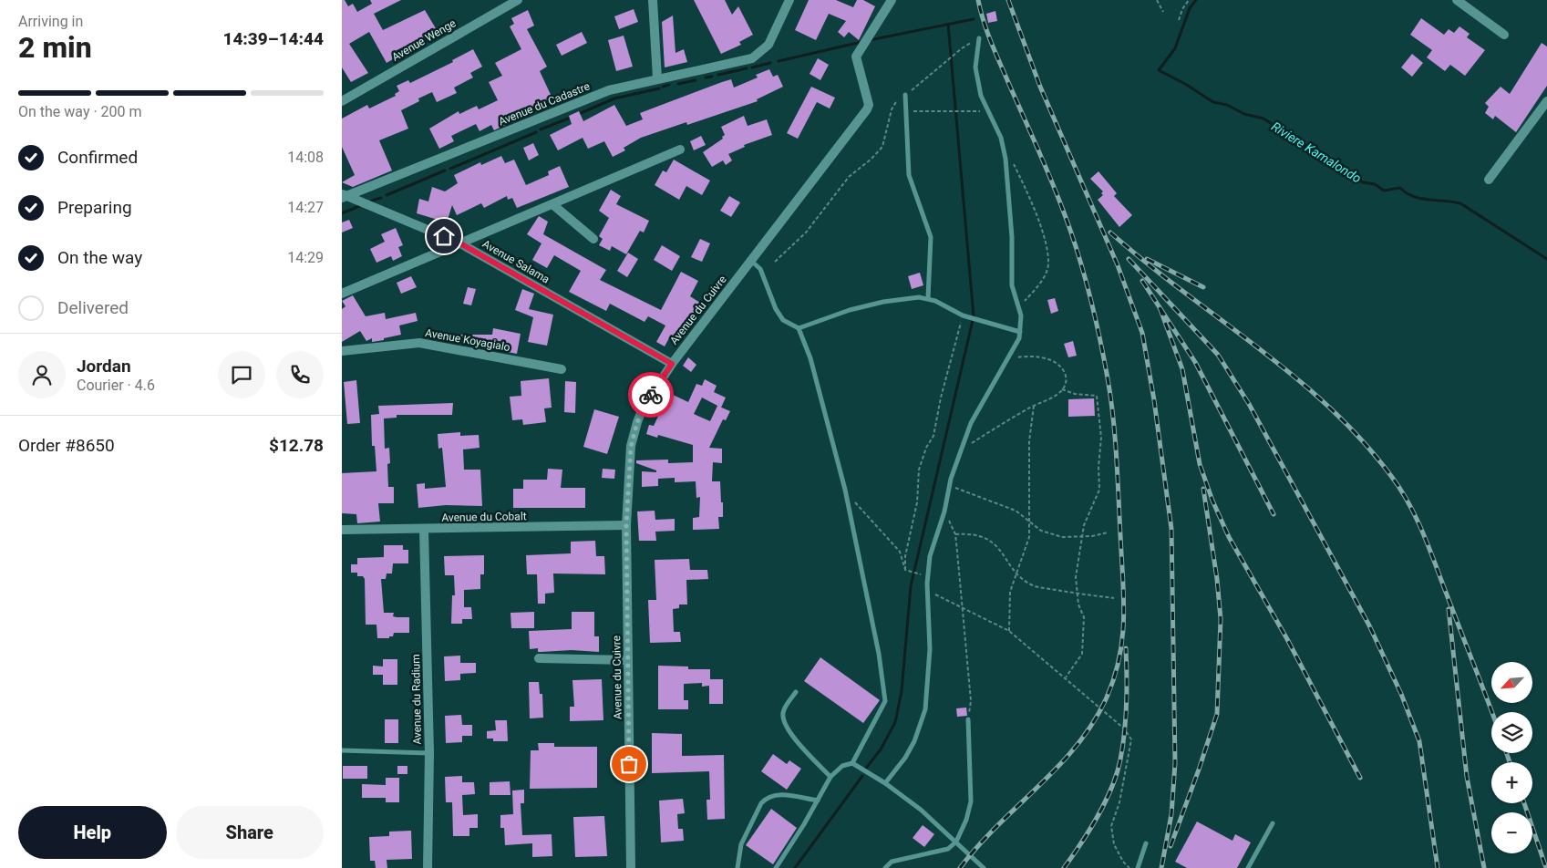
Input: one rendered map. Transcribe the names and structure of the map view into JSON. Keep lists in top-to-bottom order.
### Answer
{
  "streets": {
    "street": [
      "Avenue Wenge",
      "Avenue du Cadastre",
      "Avenue Salama",
      "Avenue du Cuivre",
      "Avenue Koyagialo",
      "Avenue du Cobalt",
      "Avenue du Radium"
    ]
  },
  "crossings": [
    ["Avenue du Cadastre", "Avenue Salama"],
    ["Avenue Salama", "Avenue du Cuivre"],
    ["Avenue du Cuivre", "Avenue du Cobalt"],
    ["Avenue du Cobalt", "Avenue du Radium"]
  ],
  "water": ["Riviere Kamalondo"],
  "north": "bottom left",
  "page": {
    "heading": ["2 min", "Arriving in", "14:39–14:44"],
    "panel": [
      "Jordan",
      "Courier · 4.6",
      "Order #8650",
      "$12.78"
    ],
    "bar": "On the way · 200 m",
    "list": [
      ["Confirmed", "14:08"],
      ["Preparing", "14:27"],
      ["On the way", "14:29"],
      "Delivered"
    ],
    "map_buttons": ["+", "−"],
    "buttons": ["Help", "Share"]
  }
}
